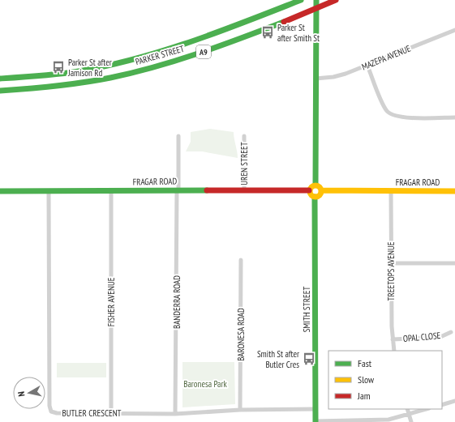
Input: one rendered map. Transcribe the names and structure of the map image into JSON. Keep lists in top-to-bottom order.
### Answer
{
  "streets": {
    "main road": [
      "A9",
      "PARKER STREET",
      "FRAGAR ROAD",
      "SMITH STREET"
    ],
    "street": [
      "MAZEPA AVENUE",
      "UREN STREET",
      "TREETOPS AVENUE",
      "FISHER AVENUE",
      "BANDERRA ROAD",
      "BARONESA ROAD",
      "OPAL CLOSE",
      "BUTLER CRESCENT"
    ]
  },
  "crossings": [
    ["UREN STREET", "FRAGAR ROAD"],
    ["FRAGAR ROAD", "TREETOPS AVENUE"],
    ["FRAGAR ROAD", "FISHER AVENUE"],
    ["FRAGAR ROAD", "BANDERRA ROAD"],
    ["FRAGAR ROAD", "SMITH STREET"],
    ["FRAGAR ROAD", "BUTLER CRESCENT"],
    ["TREETOPS AVENUE", "OPAL CLOSE"],
    ["FISHER AVENUE", "BUTLER CRESCENT"],
    ["BANDERRA ROAD", "BUTLER CRESCENT"],
    ["SMITH STREET", "BUTLER CRESCENT"],
    ["BARONESA ROAD", "BUTLER CRESCENT"]
  ],
  "parks": ["Baronesa Park"],
  "places": {
    "bus stop": ["Parker St after Smith St", "Parker St after Jamison Rd", "Smith St after Butler Cres"]
  },
  "legend": ["Fast", "Slow", "Jam"],
  "north": "left"
}
